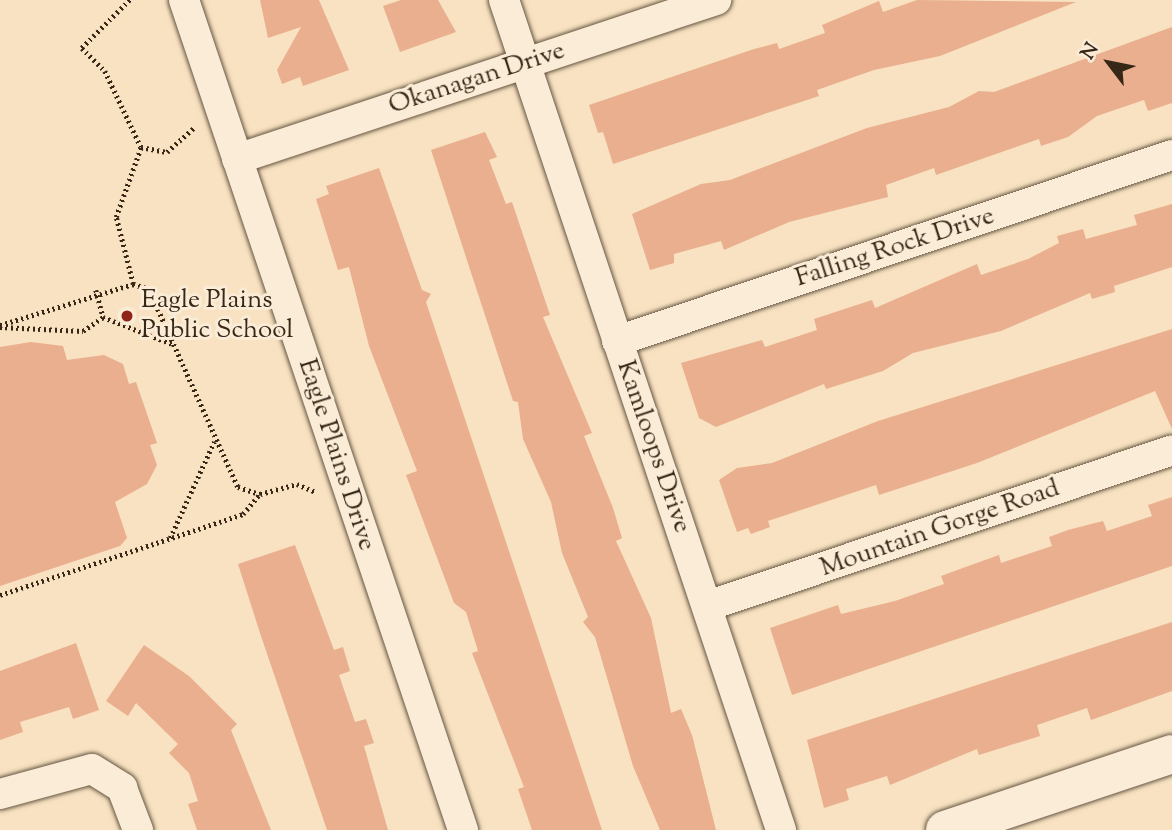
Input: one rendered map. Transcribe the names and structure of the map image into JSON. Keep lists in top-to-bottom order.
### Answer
{
  "streets": {
    "street": [
      "Okanagan Drive",
      "Falling Rock Drive",
      "Kamloops Drive",
      "Eagle Plains Drive",
      "Mountain Gorge Road"
    ]
  },
  "crossings": [
    ["Okanagan Drive", "Kamloops Drive"],
    ["Okanagan Drive", "Eagle Plains Drive"],
    ["Falling Rock Drive", "Kamloops Drive"],
    ["Kamloops Drive", "Mountain Gorge Road"]
  ],
  "places": ["Eagle Plains Public School"],
  "north": "top left"
}
